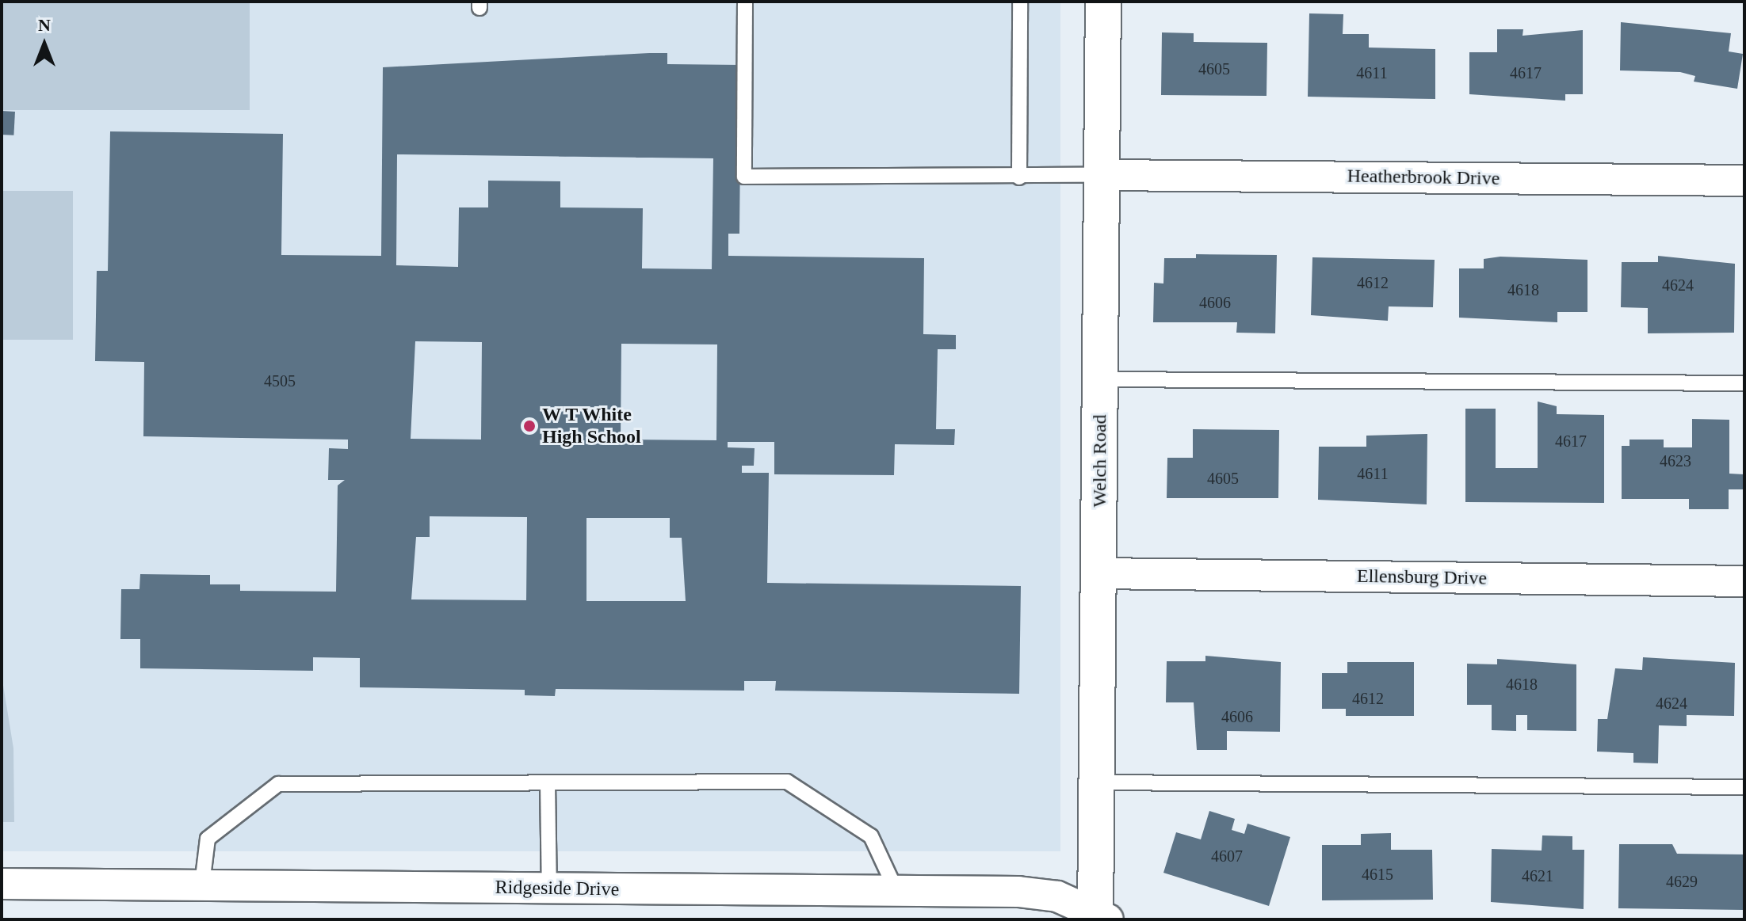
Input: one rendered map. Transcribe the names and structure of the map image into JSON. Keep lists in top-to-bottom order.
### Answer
{
  "streets": {
    "street": [
      "Heatherbrook Drive",
      "Welch Road",
      "Ellensburg Drive",
      "Ridgeside Drive"
    ]
  },
  "crossings": [
    ["Heatherbrook Drive", "Welch Road"],
    ["Welch Road", "Ellensburg Drive"],
    ["Welch Road", "Ridgeside Drive"]
  ],
  "places": ["W T White High School"],
  "house_numbers": [
    "4605",
    "4611",
    "4617",
    "4612",
    "4624",
    "4618",
    "4606",
    "4505",
    "4617",
    "4623",
    "4611",
    "4605",
    "4618",
    "4612",
    "4624",
    "4606",
    "4607",
    "4615",
    "4621",
    "4629"
  ],
  "north": "top"
}
